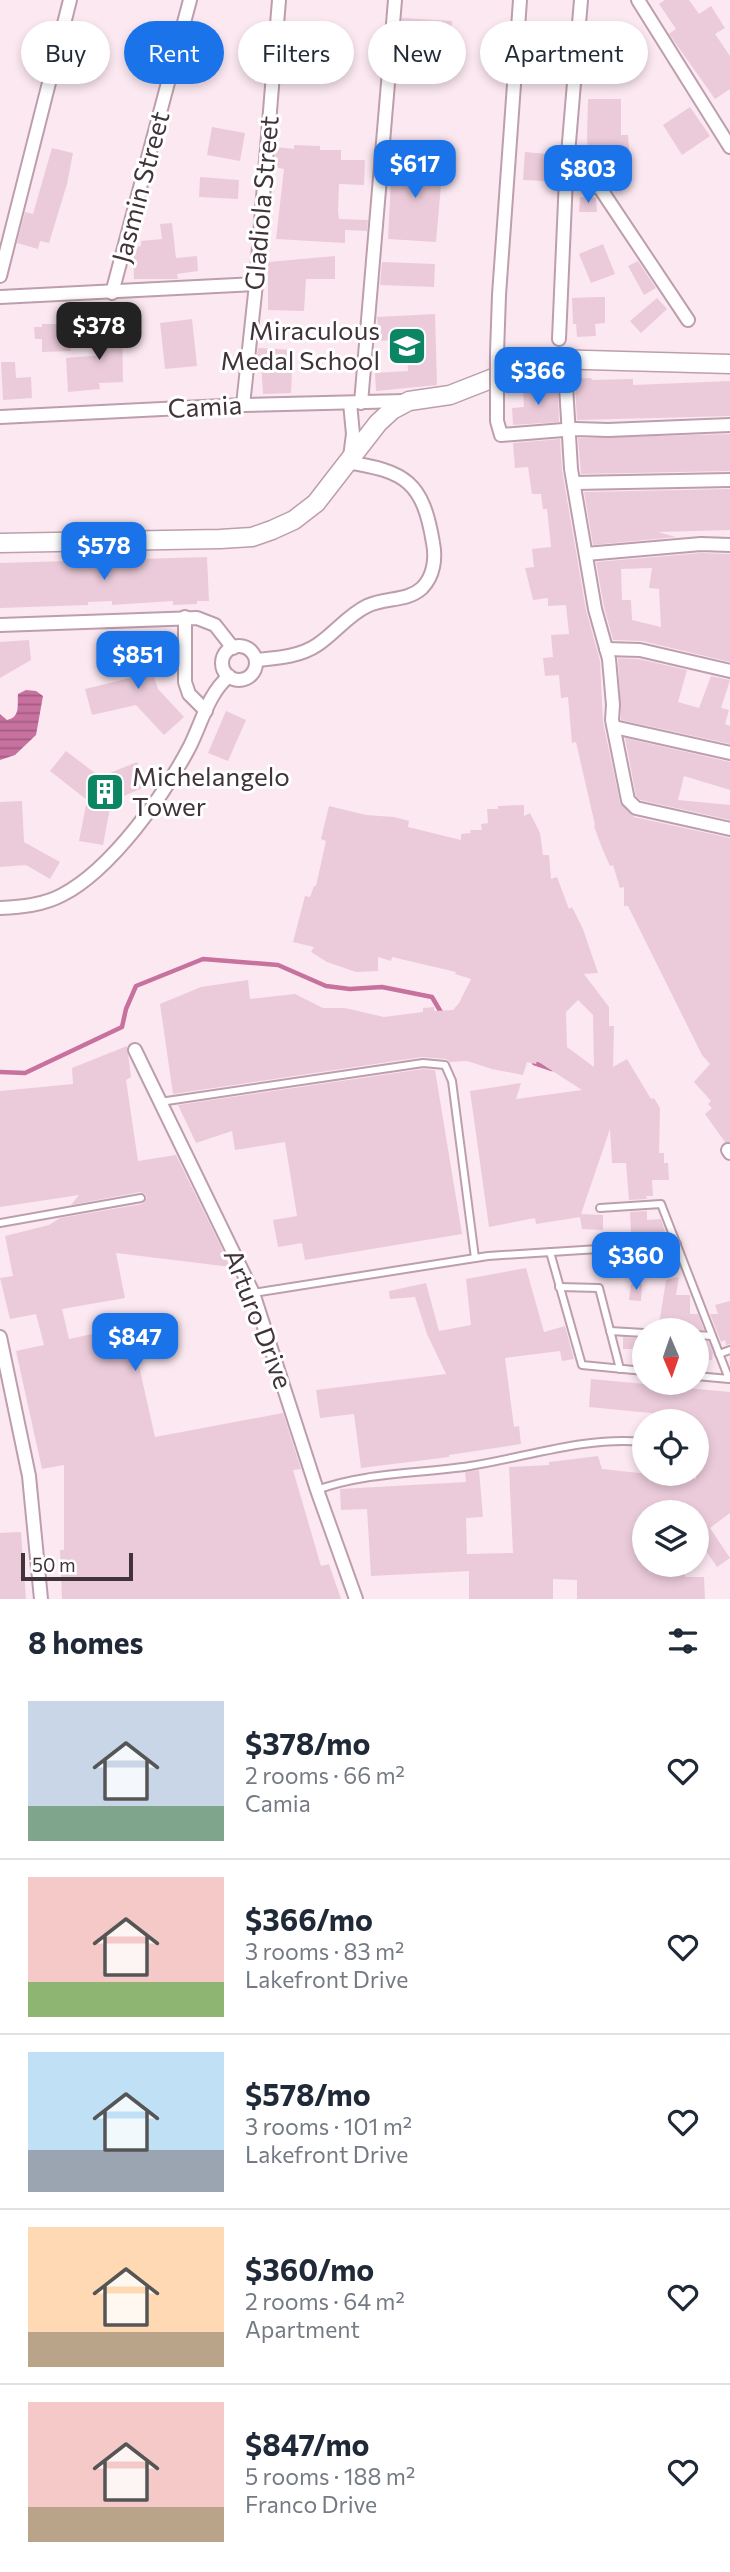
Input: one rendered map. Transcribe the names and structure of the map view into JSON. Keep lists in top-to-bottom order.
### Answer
{
  "streets": {
    "street": [
      "Jasmin Street",
      "Gladiola Street",
      "Camia",
      "Arturo Drive"
    ]
  },
  "crossings": [
    ["Gladiola Street", "Camia"]
  ],
  "places": {
    "school or university": ["Miraculous Medal School"],
    "building": ["Michelangelo Tower"]
  },
  "scale_bar": "50 m",
  "north": "bottom",
  "page": {
    "chip": [
      "Buy",
      "Rent",
      "Filters",
      "New",
      "Apartment"
    ],
    "price": [
      "$617",
      "$803",
      "$378",
      "$366",
      "$578",
      "$851",
      "$360",
      "$847"
    ],
    "scale": "50 m",
    "heading": "8 homes",
    "list": [
      {
        "name": "$378/mo",
        "note": "2 rooms · 66 m² · Camia"
      },
      {
        "name": "$366/mo",
        "note": "3 rooms · 83 m² · Lakefront Drive"
      },
      {
        "name": "$578/mo",
        "note": "3 rooms · 101 m² · Lakefront Drive"
      },
      {
        "name": "$360/mo",
        "note": "2 rooms · 64 m² · Apartment"
      },
      {
        "name": "$847/mo",
        "note": "5 rooms · 188 m² · Franco Drive"
      }
    ]
  }
}
